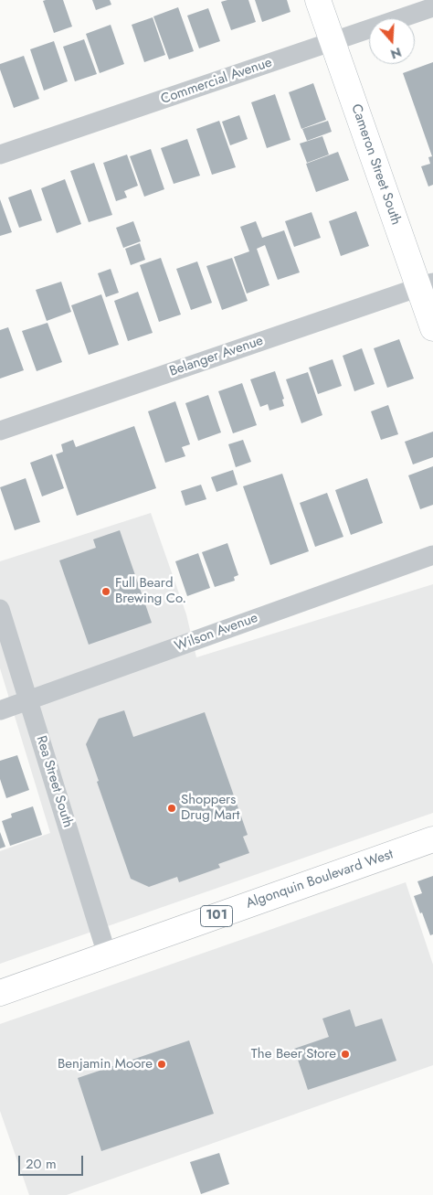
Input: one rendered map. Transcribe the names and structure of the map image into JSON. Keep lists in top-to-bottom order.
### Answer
{
  "streets": {
    "main road": ["Cameron Street South", "Algonquin Boulevard West", "101"],
    "street": [
      "Commercial Avenue",
      "Belanger Avenue",
      "Wilson Avenue",
      "Rea Street South"
    ]
  },
  "crossings": [
    ["Commercial Avenue", "Cameron Street South"],
    ["Cameron Street South", "Belanger Avenue"],
    ["Wilson Avenue", "Rea Street South"],
    ["Rea Street South", "Algonquin Boulevard West"]
  ],
  "places": [
    "Full Beard Brewing Co.",
    "Shoppers Drug Mart",
    "The Beer Store",
    "Benjamin Moore"
  ],
  "scale_bar": "20 m",
  "north": "bottom"
}
